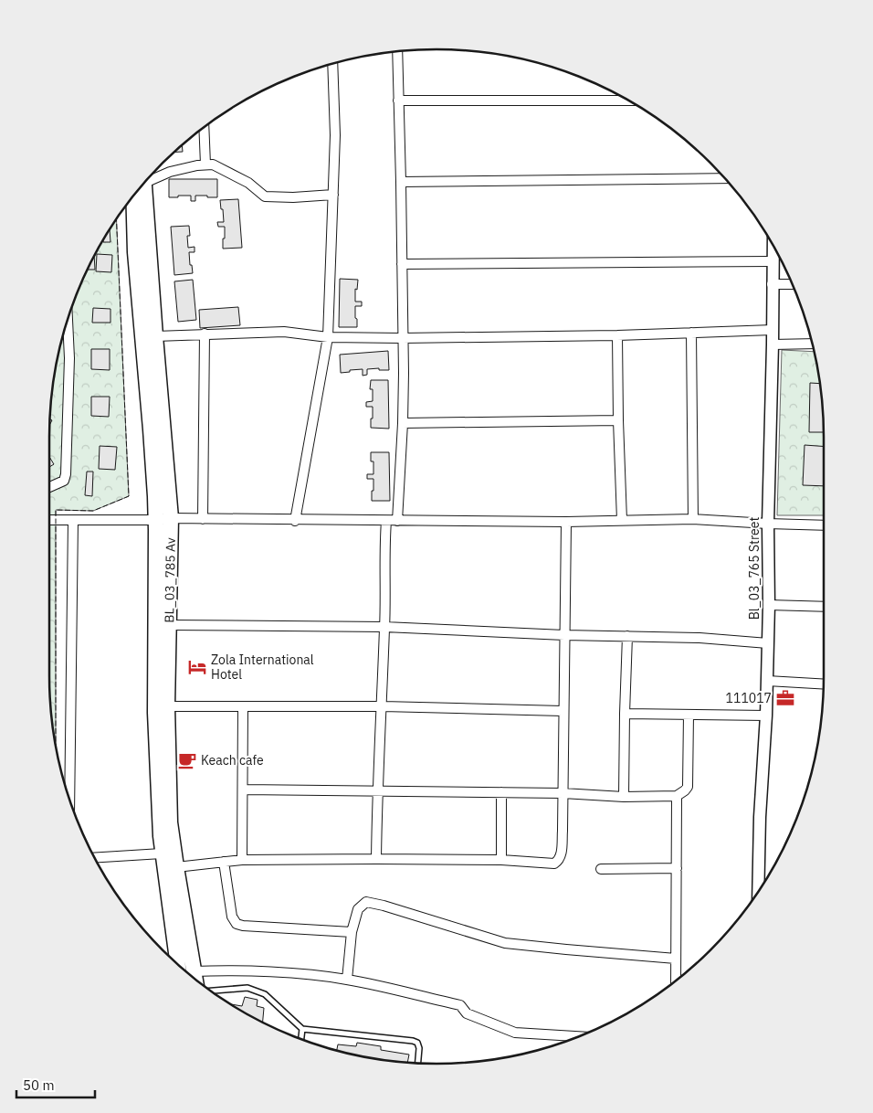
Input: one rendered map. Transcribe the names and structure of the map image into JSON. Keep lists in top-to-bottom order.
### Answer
{
  "streets": {
    "main road": ["BL_03_785 Av"],
    "street": ["Bl_03_765 Street"]
  },
  "places": {
    "hotel": ["Zola International Hotel"],
    "office": ["111017"],
    "cafe": ["Keach cafe"]
  },
  "scale_bar": "50 m"
}
